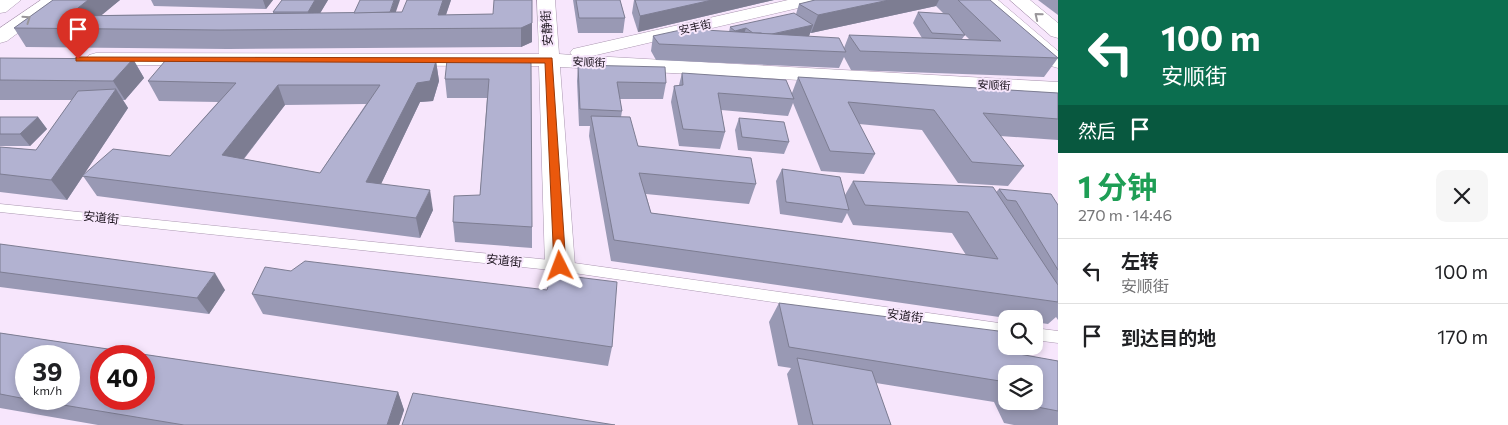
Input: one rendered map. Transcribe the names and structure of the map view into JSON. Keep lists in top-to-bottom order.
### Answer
{
  "streets": {
    "main road": ["安丰街", "安静街", "安顺街"],
    "lane": ["安道街"]
  },
  "crossings": [
    ["安丰街", "安静街"],
    ["安丰街", "安顺街"],
    ["安静街", "安顺街"],
    ["安静街", "安道街"]
  ],
  "page": {
    "turn": ["100 m", "安顺街"],
    "then": "然后",
    "heading": ["1 分钟", "270 m · 14:46"],
    "list": [
      {
        "name": "左转",
        "note": "安顺街",
        "value": "100 m"
      },
      {
        "name": "到达目的地",
        "value": "170 m"
      }
    ],
    "speed": "39 km/h",
    "limit": "40"
  }
}
